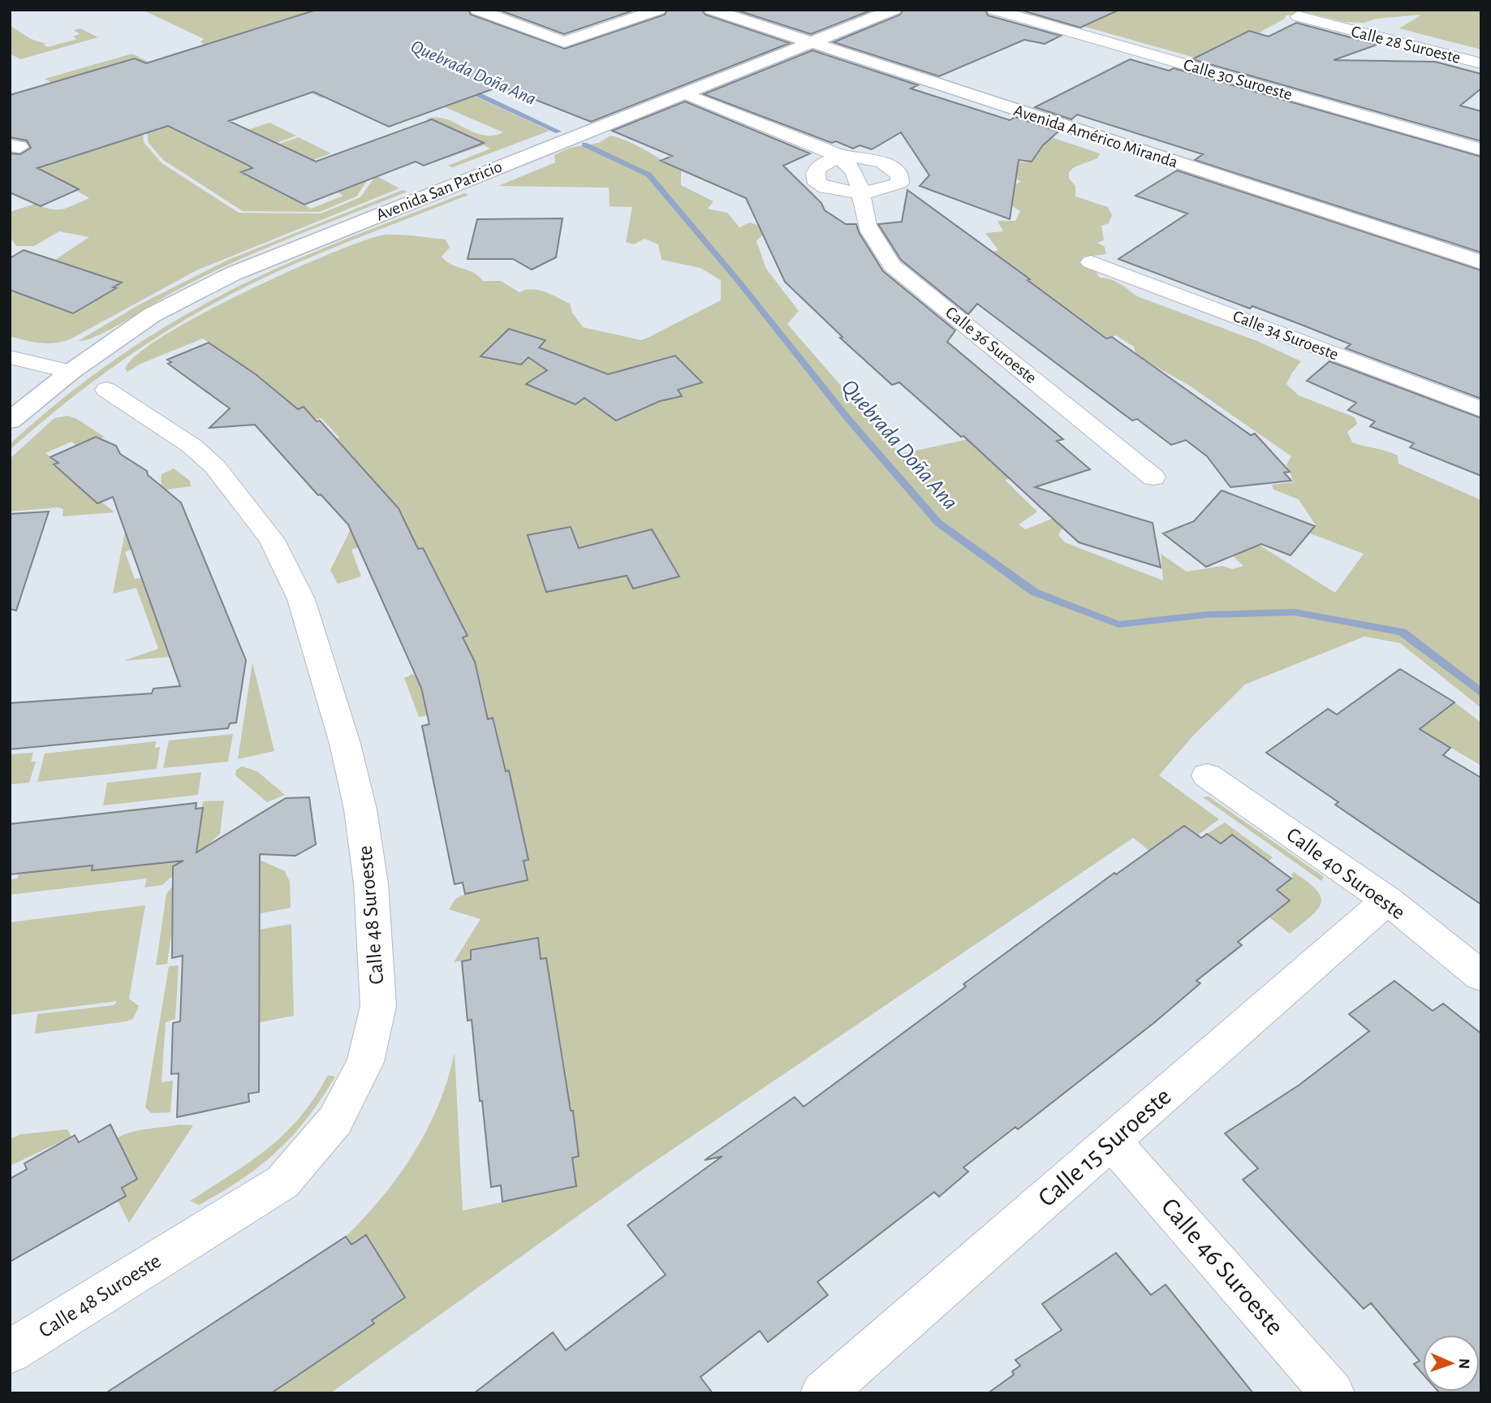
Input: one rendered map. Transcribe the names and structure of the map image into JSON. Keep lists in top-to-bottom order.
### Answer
{
  "streets": {
    "street": [
      "Calle 28 Suroeste",
      "Calle 30 Suroeste",
      "Avenida Américo Miranda",
      "Avenida San Patricio",
      "Calle 34 Suroeste",
      "Calle 36 Suroeste",
      "Calle 40 Suroeste",
      "Calle 48 Suroeste",
      "Calle 15 Suroeste",
      "Calle 46 Suroeste"
    ]
  },
  "crossings": [
    ["Avenida Américo Miranda", "Avenida San Patricio"],
    ["Avenida San Patricio", "Calle 36 Suroeste"],
    ["Calle 40 Suroeste", "Calle 15 Suroeste"],
    ["Calle 15 Suroeste", "Calle 46 Suroeste"]
  ],
  "water": ["Quebrada Doña Ana"],
  "north": "right"
}
